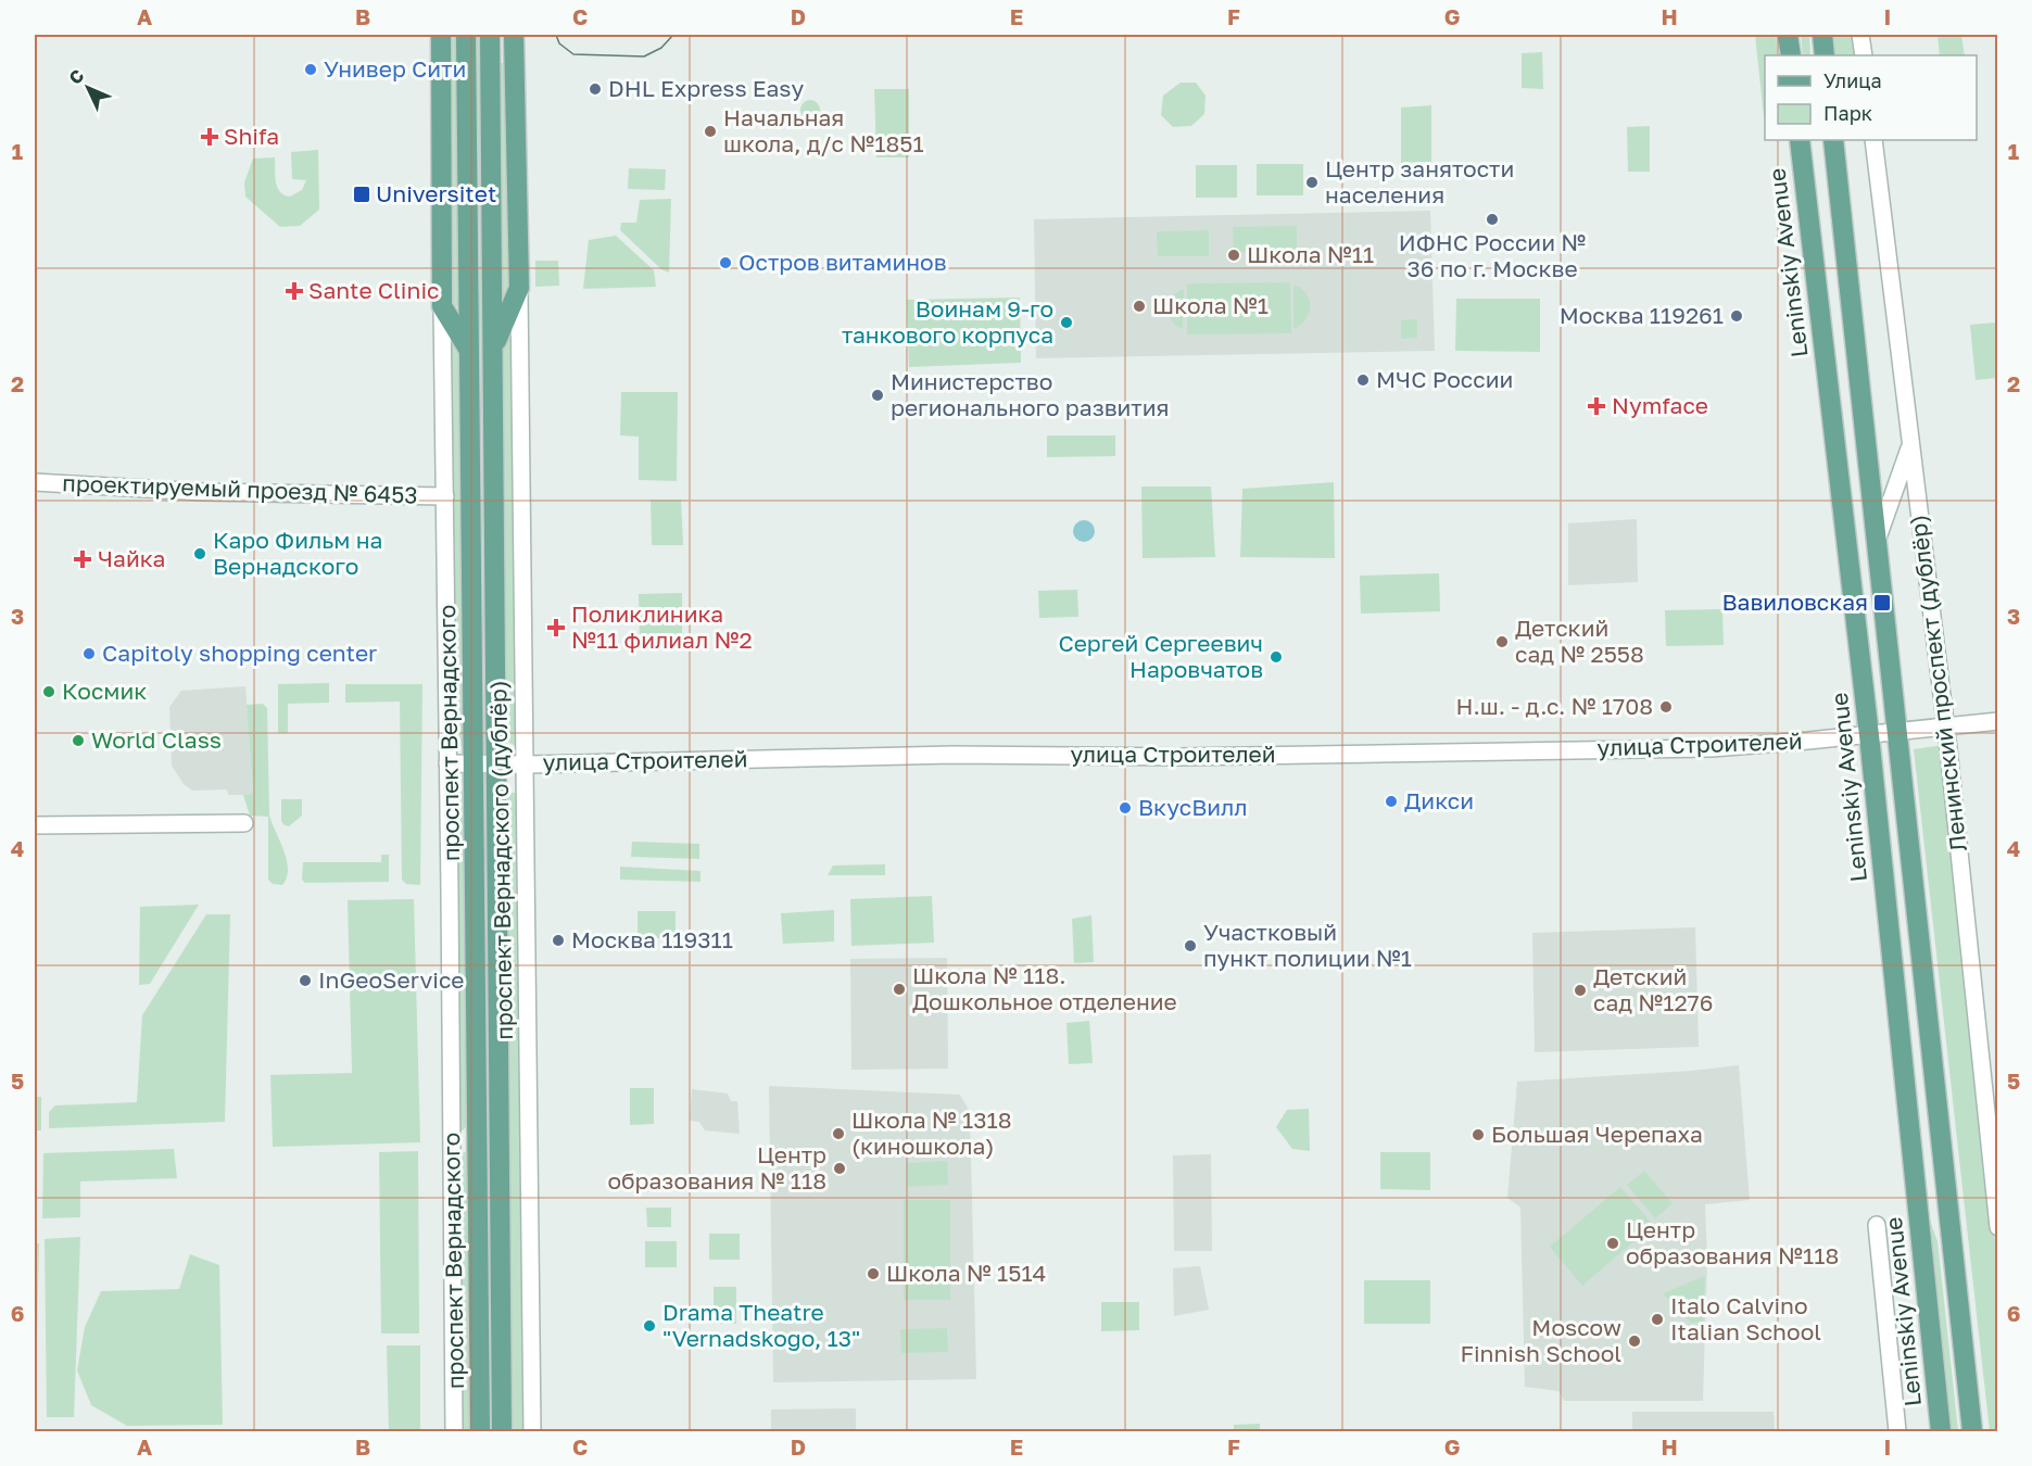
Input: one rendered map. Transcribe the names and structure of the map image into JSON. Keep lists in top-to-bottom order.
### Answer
{
  "streets": {
    "main road": ["Leninskiy Avenue", "проспект Вернадского", "проспект Вернадского (дублёр)"],
    "street": ["проектируемый проезд № 6453", "Ленинский проспект (дублёр)", "улица Строителей"]
  },
  "crossings": [
    ["Leninskiy Avenue", "улица Строителей"],
    ["Ленинский проспект (дублёр)", "улица Строителей"],
    ["проспект Вернадского", "улица Строителей"],
    ["проспект Вернадского", "проспект Вернадского (дублёр)"],
    ["улица Строителей", "проспект Вернадского (дублёр)"]
  ],
  "places": {
    "other": [
      "Универ Сити",
      "DHL Express Easy",
      "Начальная школа, д/с №1851",
      "Центр занятости населения",
      "ИФНС России № 36 по г. Москве",
      "Школа №11",
      "Остров витаминов",
      "Школа №1",
      "Москва 119261",
      "Воинам 9-го танкового корпуса",
      "МЧС России",
      "Министерство регионального развития",
      "Каро Фильм на Вернадского",
      "Детский сад № 2558",
      "Capitoly shopping center",
      "Сергей Сергеевич Наровчатов",
      "Космик",
      "Н.ш. - д.с. № 1708",
      "World Class",
      "Дикси",
      "ВкусВилл",
      "Москва 119311",
      "Участковый пункт полиции №1",
      "InGeoService",
      "Школа № 118. Дошкольное отделение",
      "Детский сад №1276",
      "Школа № 1318 (киношкола)",
      "Большая Черепаха",
      "Центр образования № 118",
      "Центр образования №118",
      "Школа № 1514",
      "Italo Calvino Italian School",
      "Drama Theatre \"Vernadskogo, 13\"",
      "Moscow Finnish School"
    ],
    "health": [
      "Shifa",
      "Sante Clinic",
      "Nymface",
      "Чайка",
      "Поликлиника №11 филиал №2"
    ],
    "transit": ["Universitet", "Вавиловская"]
  },
  "legend": ["Улица", "Парк"],
  "north": "top left",
  "grid": {
    "columns": [
      "A",
      "B",
      "C",
      "D",
      "E",
      "F",
      "G",
      "H",
      "I"
    ],
    "rows": [
      "1",
      "2",
      "3",
      "4",
      "5",
      "6"
    ]
  }
}
